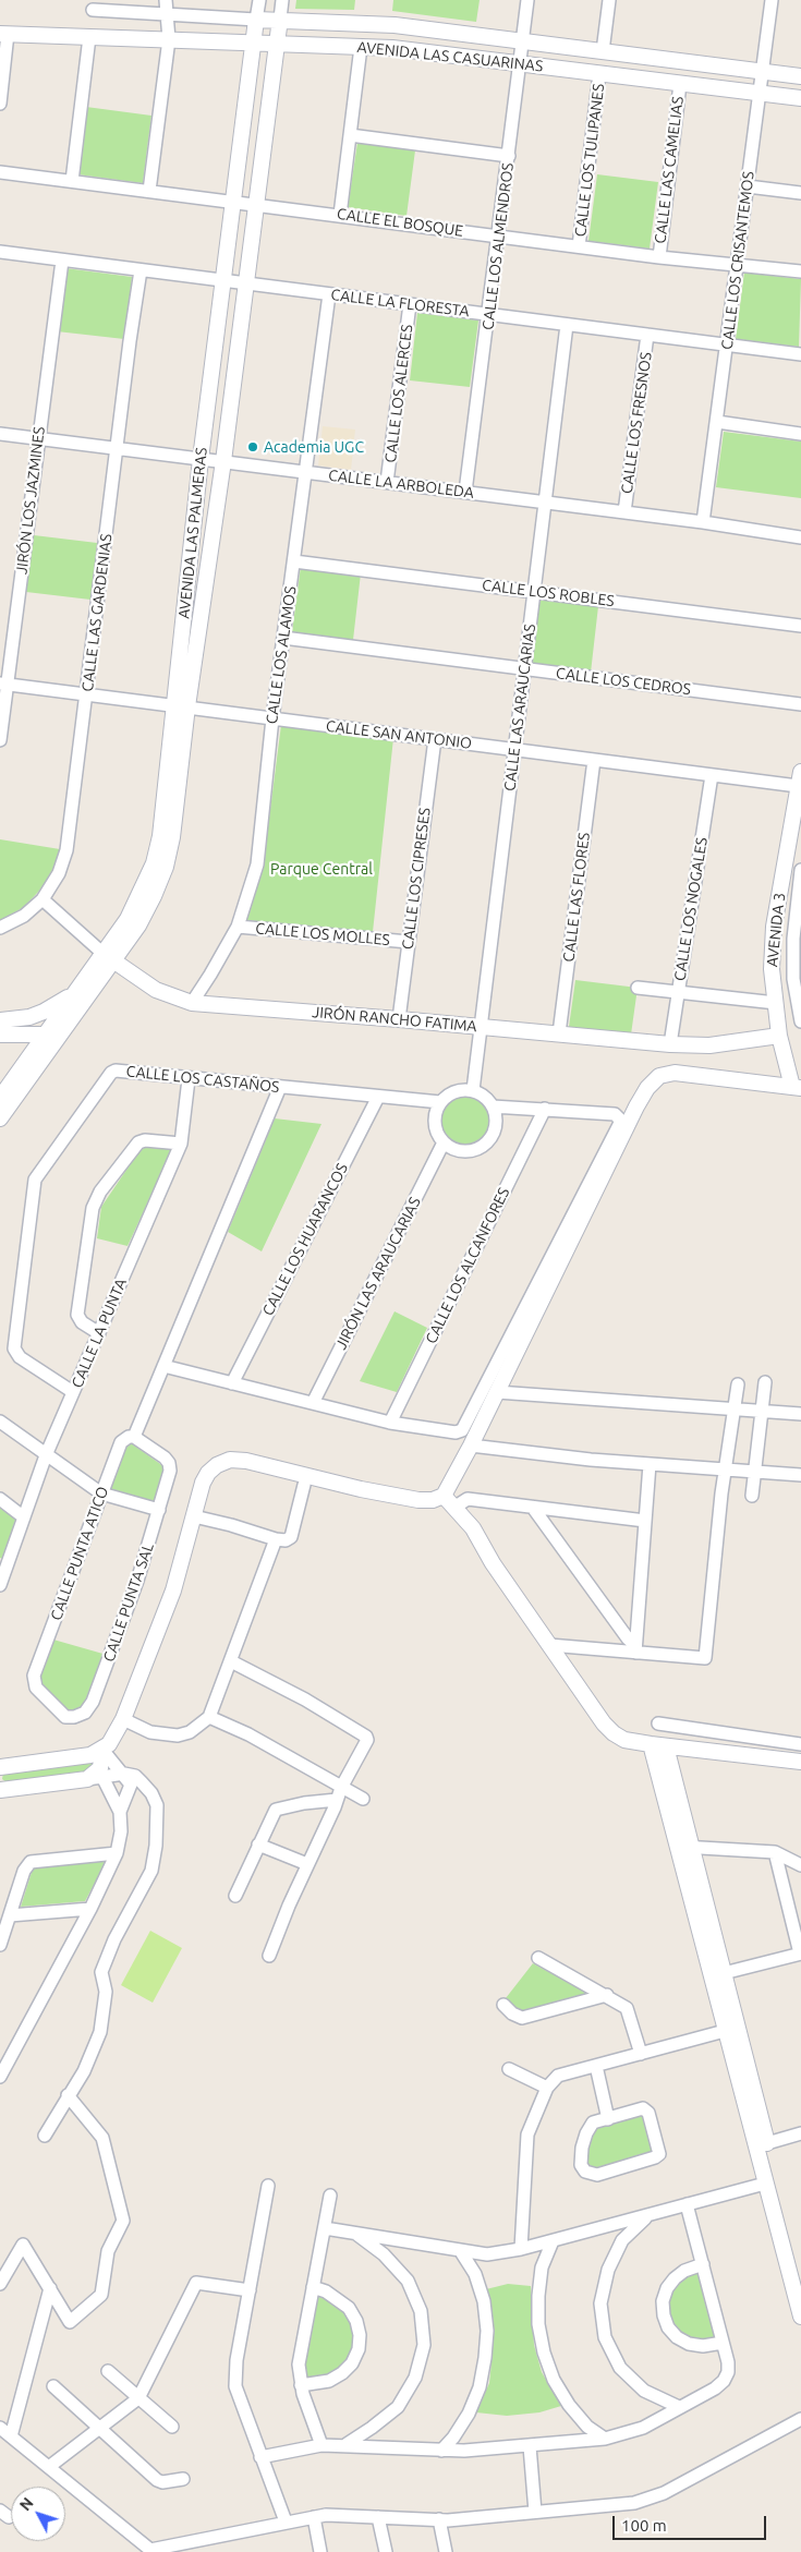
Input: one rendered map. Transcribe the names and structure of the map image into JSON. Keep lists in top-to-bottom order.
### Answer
{
  "streets": {
    "street": [
      "AVENIDA LAS CASUARINAS",
      "CALLE LOS TULIPANES",
      "CALLE LAS CAMELIAS",
      "CALLE EL BOSQUE",
      "CALLE LOS ALMENDROS",
      "CALLE LOS CRISANTEMOS",
      "CALLE LA FLORESTA",
      "CALLE LOS ALERCES",
      "CALLE LOS FRESNOS",
      "CALLE LA ARBOLEDA",
      "JIRÓN LOS JAZMINES",
      "AVENIDA LAS PALMERAS",
      "CALLE LOS ROBLES",
      "CALLE LAS GARDENIAS",
      "CALLE LOS ALAMOS",
      "CALLE LOS CEDROS",
      "CALLE LAS ARAUCARIAS",
      "CALLE SAN ANTONIO",
      "CALLE LOS CIPRESES",
      "CALLE LAS FLORES",
      "CALLE LOS NOGALES",
      "AVENIDA 3",
      "CALLE LOS MOLLES",
      "JIRÓN RANCHO FATIMA",
      "CALLE LOS CASTAÑOS",
      "CALLE LOS HUARANCOS",
      "CALLE LOS ALCANFORES",
      "JIRÓN LAS ARAUCARIAS",
      "CALLE LA PUNTA",
      "CALLE PUNTA ATICO",
      "CALLE PUNTA SAL"
    ]
  },
  "crossings": [
    ["AVENIDA LAS CASUARINAS", "CALLE LOS TULIPANES"],
    ["AVENIDA LAS CASUARINAS", "CALLE LAS CAMELIAS"],
    ["AVENIDA LAS CASUARINAS", "CALLE LOS ALMENDROS"],
    ["AVENIDA LAS CASUARINAS", "CALLE LOS CRISANTEMOS"],
    ["AVENIDA LAS CASUARINAS", "AVENIDA LAS PALMERAS"],
    ["CALLE LOS TULIPANES", "CALLE EL BOSQUE"],
    ["CALLE LAS CAMELIAS", "CALLE EL BOSQUE"],
    ["CALLE EL BOSQUE", "CALLE LOS ALMENDROS"],
    ["CALLE EL BOSQUE", "CALLE LOS CRISANTEMOS"],
    ["CALLE EL BOSQUE", "AVENIDA LAS PALMERAS"],
    ["CALLE LOS ALMENDROS", "CALLE LA FLORESTA"],
    ["CALLE LOS ALMENDROS", "CALLE LA ARBOLEDA"],
    ["CALLE LOS CRISANTEMOS", "CALLE LA FLORESTA"],
    ["CALLE LOS CRISANTEMOS", "CALLE LA ARBOLEDA"],
    ["CALLE LA FLORESTA", "CALLE LOS ALERCES"],
    ["CALLE LA FLORESTA", "CALLE LOS FRESNOS"],
    ["CALLE LA FLORESTA", "JIRÓN LOS JAZMINES"],
    ["CALLE LA FLORESTA", "AVENIDA LAS PALMERAS"],
    ["CALLE LA FLORESTA", "CALLE LAS GARDENIAS"],
    ["CALLE LA FLORESTA", "CALLE LOS ALAMOS"],
    ["CALLE LA FLORESTA", "CALLE LAS ARAUCARIAS"],
    ["CALLE LOS ALERCES", "CALLE LA ARBOLEDA"],
    ["CALLE LOS FRESNOS", "CALLE LA ARBOLEDA"],
    ["CALLE LA ARBOLEDA", "JIRÓN LOS JAZMINES"],
    ["CALLE LA ARBOLEDA", "AVENIDA LAS PALMERAS"],
    ["CALLE LA ARBOLEDA", "CALLE LAS GARDENIAS"],
    ["CALLE LA ARBOLEDA", "CALLE LOS ALAMOS"],
    ["CALLE LA ARBOLEDA", "CALLE LAS ARAUCARIAS"],
    ["JIRÓN LOS JAZMINES", "CALLE SAN ANTONIO"],
    ["AVENIDA LAS PALMERAS", "CALLE SAN ANTONIO"],
    ["AVENIDA LAS PALMERAS", "JIRÓN RANCHO FATIMA"],
    ["CALLE LOS ROBLES", "CALLE LOS ALAMOS"],
    ["CALLE LOS ROBLES", "CALLE LAS ARAUCARIAS"],
    ["CALLE LAS GARDENIAS", "CALLE SAN ANTONIO"],
    ["CALLE LAS GARDENIAS", "JIRÓN RANCHO FATIMA"],
    ["CALLE LOS ALAMOS", "CALLE LOS CEDROS"],
    ["CALLE LOS ALAMOS", "CALLE SAN ANTONIO"],
    ["CALLE LOS ALAMOS", "CALLE LOS MOLLES"],
    ["CALLE LOS ALAMOS", "JIRÓN RANCHO FATIMA"],
    ["CALLE LOS CEDROS", "CALLE LAS ARAUCARIAS"],
    ["CALLE LAS ARAUCARIAS", "CALLE SAN ANTONIO"],
    ["CALLE LAS ARAUCARIAS", "JIRÓN RANCHO FATIMA"],
    ["CALLE LAS ARAUCARIAS", "CALLE LOS CASTAÑOS"],
    ["CALLE LAS ARAUCARIAS", "JIRÓN LAS ARAUCARIAS"],
    ["CALLE SAN ANTONIO", "CALLE LOS CIPRESES"],
    ["CALLE SAN ANTONIO", "CALLE LAS FLORES"],
    ["CALLE SAN ANTONIO", "CALLE LOS NOGALES"],
    ["CALLE SAN ANTONIO", "AVENIDA 3"],
    ["CALLE LOS CIPRESES", "CALLE LOS MOLLES"],
    ["CALLE LOS CIPRESES", "JIRÓN RANCHO FATIMA"],
    ["CALLE LAS FLORES", "JIRÓN RANCHO FATIMA"],
    ["CALLE LOS NOGALES", "JIRÓN RANCHO FATIMA"],
    ["AVENIDA 3", "JIRÓN RANCHO FATIMA"],
    ["CALLE LOS CASTAÑOS", "CALLE LOS HUARANCOS"],
    ["CALLE LOS CASTAÑOS", "JIRÓN LAS ARAUCARIAS"],
    ["CALLE LOS CASTAÑOS", "CALLE LA PUNTA"],
    ["CALLE PUNTA ATICO", "CALLE PUNTA SAL"]
  ],
  "parks": ["Parque Central"],
  "places": ["Academia UGC"],
  "scale_bar": "100 m",
  "north": "top left"
}
